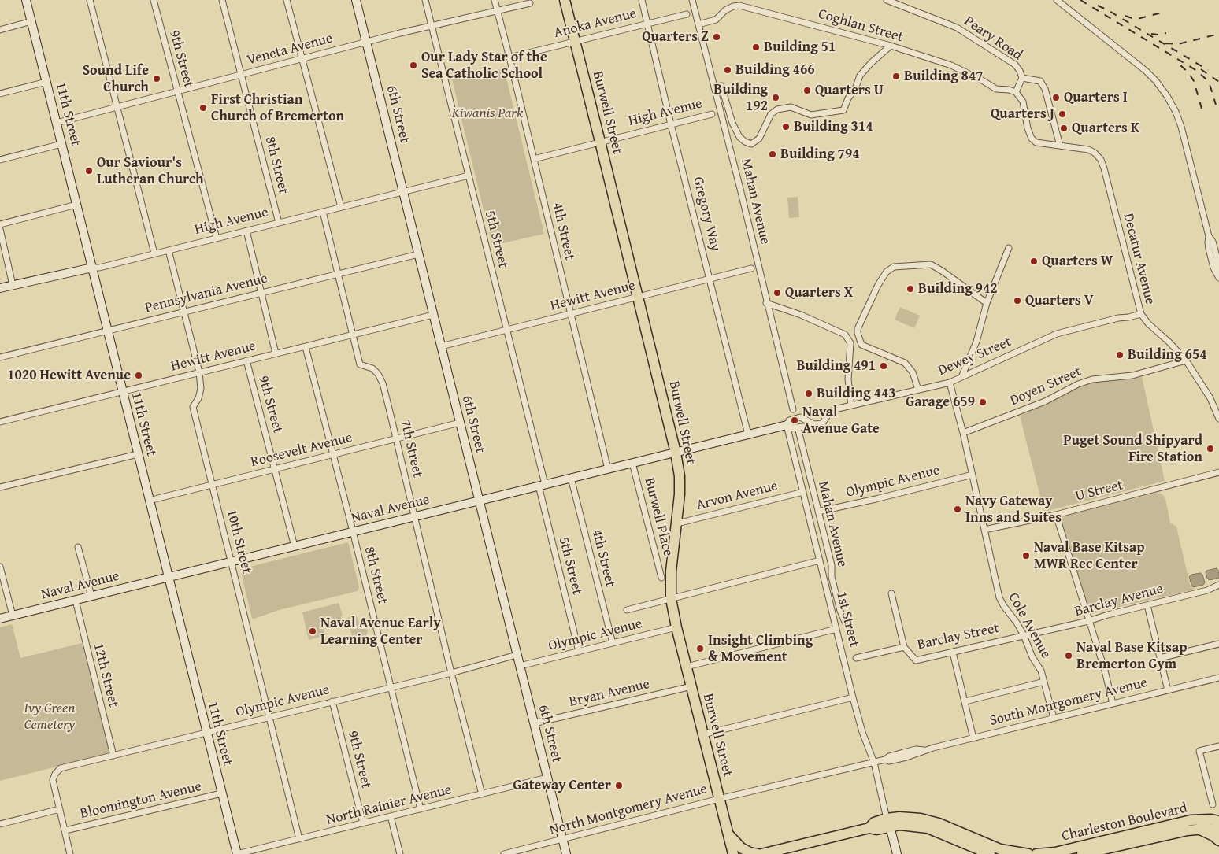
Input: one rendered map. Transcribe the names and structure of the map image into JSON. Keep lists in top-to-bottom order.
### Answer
{
  "streets": {
    "highway": ["Burwell Street", "Charleston Boulevard"],
    "main road": [
      "High Avenue",
      "11th Street",
      "6th Street",
      "Naval Avenue",
      "1st Street"
    ],
    "street": [
      "Anoka Avenue",
      "Coghlan Street",
      "Peary Road",
      "Veneta Avenue",
      "9th Street",
      "8th Street",
      "Mahan Avenue",
      "Gregory Way",
      "4th Street",
      "5th Street",
      "Decatur Avenue",
      "Pennsylvania Avenue",
      "Hewitt Avenue",
      "Dewey Street",
      "Doyen Street",
      "7th Street",
      "Roosevelt Avenue",
      "Olympic Avenue",
      "U Street",
      "Arvon Avenue",
      "Burwell Place",
      "10th Street",
      "Barclay Avenue",
      "Cole Avenue",
      "Barclay Street",
      "12th Street",
      "Bryan Avenue",
      "South Montgomery Avenue",
      "Bloomington Avenue",
      "North Rainier Avenue",
      "North Montgomery Avenue"
    ]
  },
  "crossings": [
    ["Anoka Avenue", "Burwell Street"],
    ["Anoka Avenue", "Gregory Way"],
    ["Anoka Avenue", "4th Street"],
    ["Coghlan Street", "Mahan Avenue"],
    ["Peary Road", "Decatur Avenue"],
    ["Veneta Avenue", "9th Street"],
    ["Veneta Avenue", "11th Street"],
    ["Veneta Avenue", "6th Street"],
    ["Veneta Avenue", "8th Street"],
    ["Veneta Avenue", "4th Street"],
    ["Veneta Avenue", "5th Street"],
    ["9th Street", "High Avenue"],
    ["9th Street", "Hewitt Avenue"],
    ["9th Street", "Roosevelt Avenue"],
    ["9th Street", "Olympic Avenue"],
    ["9th Street", "Naval Avenue"],
    ["9th Street", "North Rainier Avenue"],
    ["Burwell Street", "High Avenue"],
    ["Burwell Street", "Hewitt Avenue"],
    ["Burwell Street", "Olympic Avenue"],
    ["Burwell Street", "Arvon Avenue"],
    ["Burwell Street", "Naval Avenue"],
    ["Burwell Street", "Bryan Avenue"],
    ["Burwell Street", "North Montgomery Avenue"],
    ["High Avenue", "11th Street"],
    ["High Avenue", "6th Street"],
    ["High Avenue", "8th Street"],
    ["High Avenue", "Gregory Way"],
    ["High Avenue", "4th Street"],
    ["High Avenue", "5th Street"],
    ["High Avenue", "7th Street"],
    ["High Avenue", "10th Street"],
    ["11th Street", "Pennsylvania Avenue"],
    ["11th Street", "Hewitt Avenue"],
    ["11th Street", "Roosevelt Avenue"],
    ["11th Street", "Olympic Avenue"],
    ["11th Street", "Naval Avenue"],
    ["11th Street", "Bloomington Avenue"],
    ["11th Street", "North Rainier Avenue"],
    ["6th Street", "Pennsylvania Avenue"],
    ["6th Street", "Hewitt Avenue"],
    ["6th Street", "Roosevelt Avenue"],
    ["6th Street", "Olympic Avenue"],
    ["6th Street", "Naval Avenue"],
    ["6th Street", "Bryan Avenue"],
    ["6th Street", "North Rainier Avenue"],
    ["6th Street", "North Montgomery Avenue"],
    ["8th Street", "Hewitt Avenue"],
    ["8th Street", "Roosevelt Avenue"],
    ["8th Street", "Olympic Avenue"],
    ["8th Street", "Naval Avenue"],
    ["8th Street", "North Rainier Avenue"],
    ["Mahan Avenue", "Olympic Avenue"],
    ["Mahan Avenue", "Naval Avenue"],
    ["Mahan Avenue", "1st Street"],
    ["Gregory Way", "Hewitt Avenue"],
    ["Gregory Way", "Naval Avenue"],
    ["4th Street", "Hewitt Avenue"],
    ["4th Street", "Olympic Avenue"],
    ["4th Street", "Naval Avenue"],
    ["5th Street", "Hewitt Avenue"],
    ["5th Street", "Olympic Avenue"],
    ["5th Street", "Naval Avenue"],
    ["Decatur Avenue", "Dewey Street"],
    ["Decatur Avenue", "Doyen Street"],
    ["Pennsylvania Avenue", "7th Street"],
    ["Pennsylvania Avenue", "10th Street"],
    ["Hewitt Avenue", "7th Street"],
    ["Hewitt Avenue", "10th Street"],
    ["Dewey Street", "Cole Avenue"],
    ["Doyen Street", "Cole Avenue"],
    ["7th Street", "Roosevelt Avenue"],
    ["7th Street", "Olympic Avenue"],
    ["7th Street", "Naval Avenue"],
    ["7th Street", "North Rainier Avenue"],
    ["Roosevelt Avenue", "10th Street"],
    ["Olympic Avenue", "10th Street"],
    ["Olympic Avenue", "Cole Avenue"],
    ["Olympic Avenue", "12th Street"],
    ["U Street", "Cole Avenue"],
    ["Arvon Avenue", "1st Street"],
    ["Naval Avenue", "Burwell Place"],
    ["Naval Avenue", "10th Street"],
    ["Naval Avenue", "1st Street"],
    ["Naval Avenue", "12th Street"],
    ["10th Street", "North Rainier Avenue"],
    ["Barclay Avenue", "Cole Avenue"],
    ["Barclay Avenue", "Barclay Street"],
    ["1st Street", "South Montgomery Avenue"],
    ["1st Street", "North Montgomery Avenue"],
    ["Cole Avenue", "Barclay Street"],
    ["Cole Avenue", "South Montgomery Avenue"],
    ["South Montgomery Avenue", "North Montgomery Avenue"]
  ],
  "parks": ["Kiwanis Park", "Ivy Green Cemetery"],
  "places": [
    "Quarters Z",
    "Building 51",
    "Our Lady Star of the Sea Catholic School",
    "Building 466",
    "Building 847",
    "Sound Life Church",
    "Quarters U",
    "Building 192",
    "Quarters I",
    "First Christian Church of Bremerton",
    "Quarters J",
    "Building 314",
    "Quarters K",
    "Building 794",
    "Our Saviour's Lutheran Church",
    "Quarters W",
    "Building 942",
    "Quarters X",
    "Quarters V",
    "Building 654",
    "Building 491",
    "1020 Hewitt Avenue",
    "Building 443",
    "Garage 659",
    "Naval Avenue Gate",
    "Puget Sound Shipyard Fire Station",
    "Navy Gateway Inns and Suites",
    "Naval Base Kitsap MWR Rec Center",
    "Naval Avenue Early Learning Center",
    "Insight Climbing & Movement",
    "Naval Base Kitsap Bremerton Gym",
    "Gateway Center"
  ]
}
